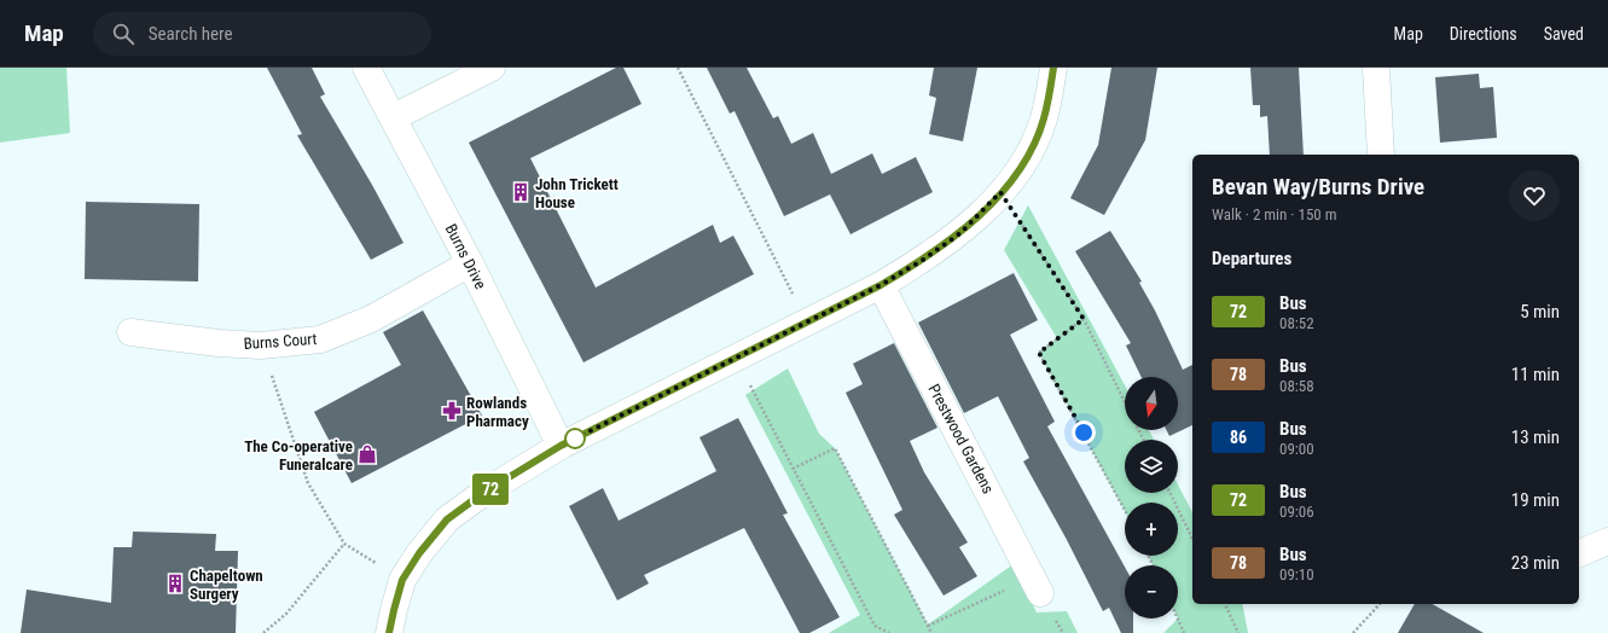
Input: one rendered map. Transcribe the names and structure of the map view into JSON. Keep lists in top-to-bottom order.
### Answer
{
  "streets": {
    "street": ["Burns Drive", "Burns Court", "Prestwood Gardens"]
  },
  "crossings": [
    ["Burns Drive", "Burns Court"]
  ],
  "places": {
    "building": ["John Trickett House", "Chapeltown Surgery"],
    "pharmacy": ["Rowlands Pharmacy"],
    "shop": ["The Co-operative Funeralcare"]
  },
  "lines": ["bus line 72"],
  "north": "bottom",
  "page": {
    "header": "Map",
    "search": "Search here",
    "nav": ["Map", "Directions", "Saved"],
    "on_map": "72",
    "heading": [
      ["Bevan Way/Burns Drive", "Walk · 2 min · 150 m"],
      "Departures"
    ],
    "list": [
      {
        "mark": "72",
        "name": "Bus",
        "note": "08:52",
        "value": "5 min"
      },
      {
        "mark": "78",
        "name": "Bus",
        "note": "08:58",
        "value": "11 min"
      },
      {
        "mark": "86",
        "name": "Bus",
        "note": "09:00",
        "value": "13 min"
      },
      {
        "mark": "72",
        "name": "Bus",
        "note": "09:06",
        "value": "19 min"
      },
      {
        "mark": "78",
        "name": "Bus",
        "note": "09:10",
        "value": "23 min"
      }
    ],
    "map_buttons": ["+", "−"]
  }
}
